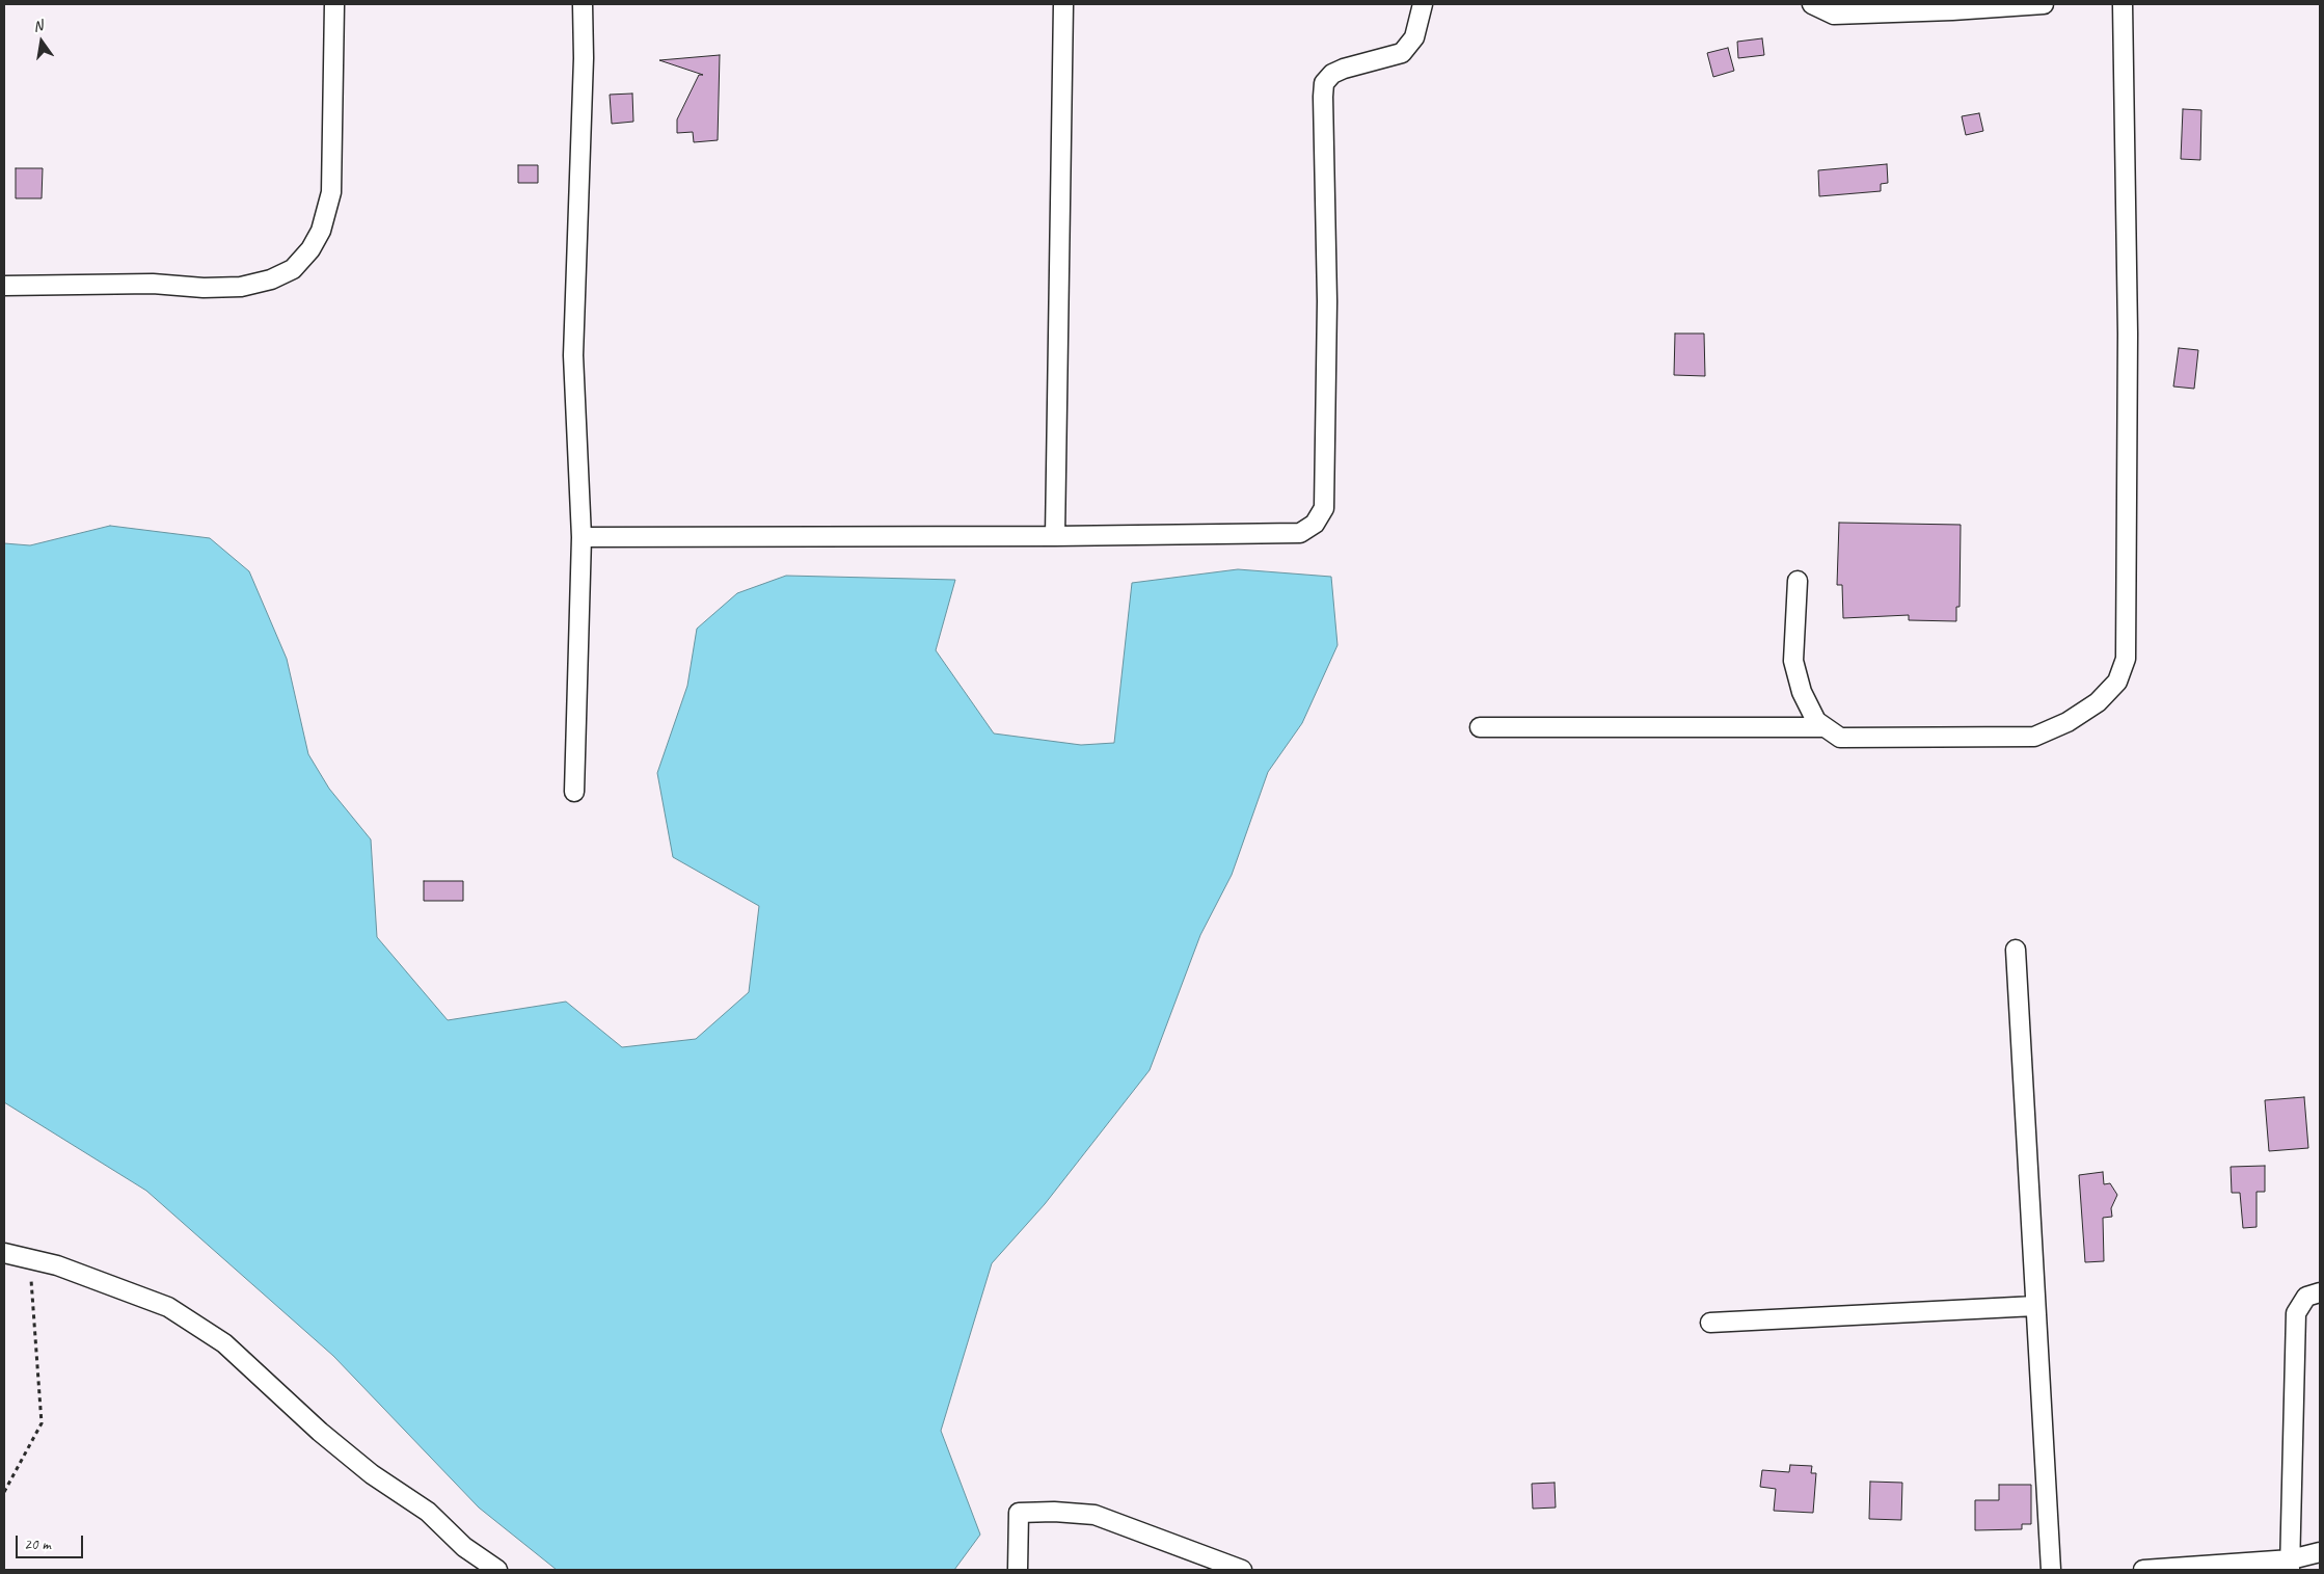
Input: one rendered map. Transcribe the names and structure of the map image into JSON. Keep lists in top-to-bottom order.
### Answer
{
  "scale_bar": "20 m",
  "north": "top"
}
